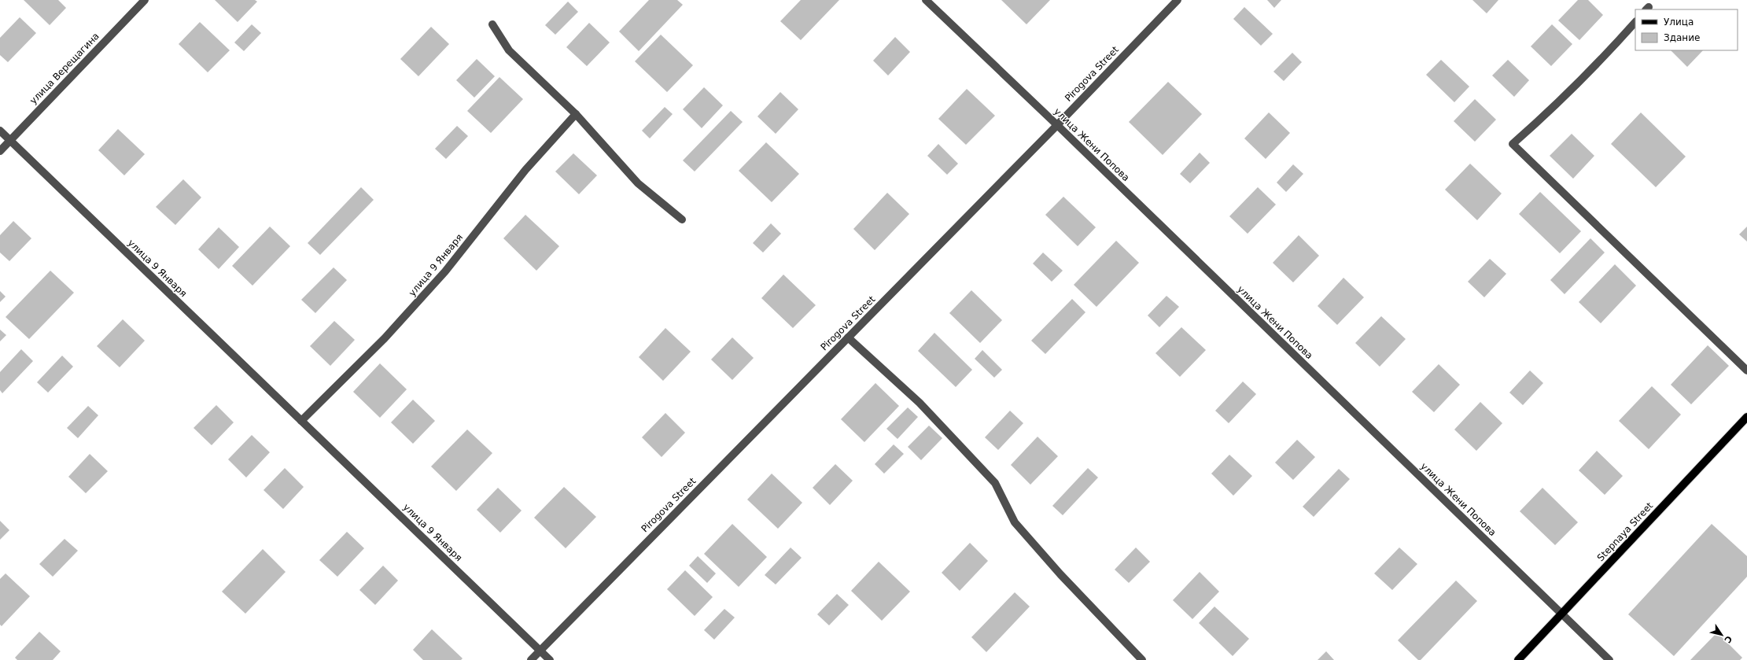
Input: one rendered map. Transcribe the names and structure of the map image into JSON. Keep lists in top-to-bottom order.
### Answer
{
  "streets": {
    "main road": ["Stepnaya Street"],
    "street": [
      "улица Верещагина",
      "Pirogova Street",
      "улица Жени Попова",
      "улица 9 Января"
    ]
  },
  "crossings": [
    ["улица Верещагина", "улица 9 Января"],
    ["Pirogova Street", "улица Жени Попова"],
    ["Pirogova Street", "улица 9 Января"],
    ["улица Жени Попова", "Stepnaya Street"]
  ],
  "legend": ["Улица", "Здание"],
  "north": "bottom right"
}
